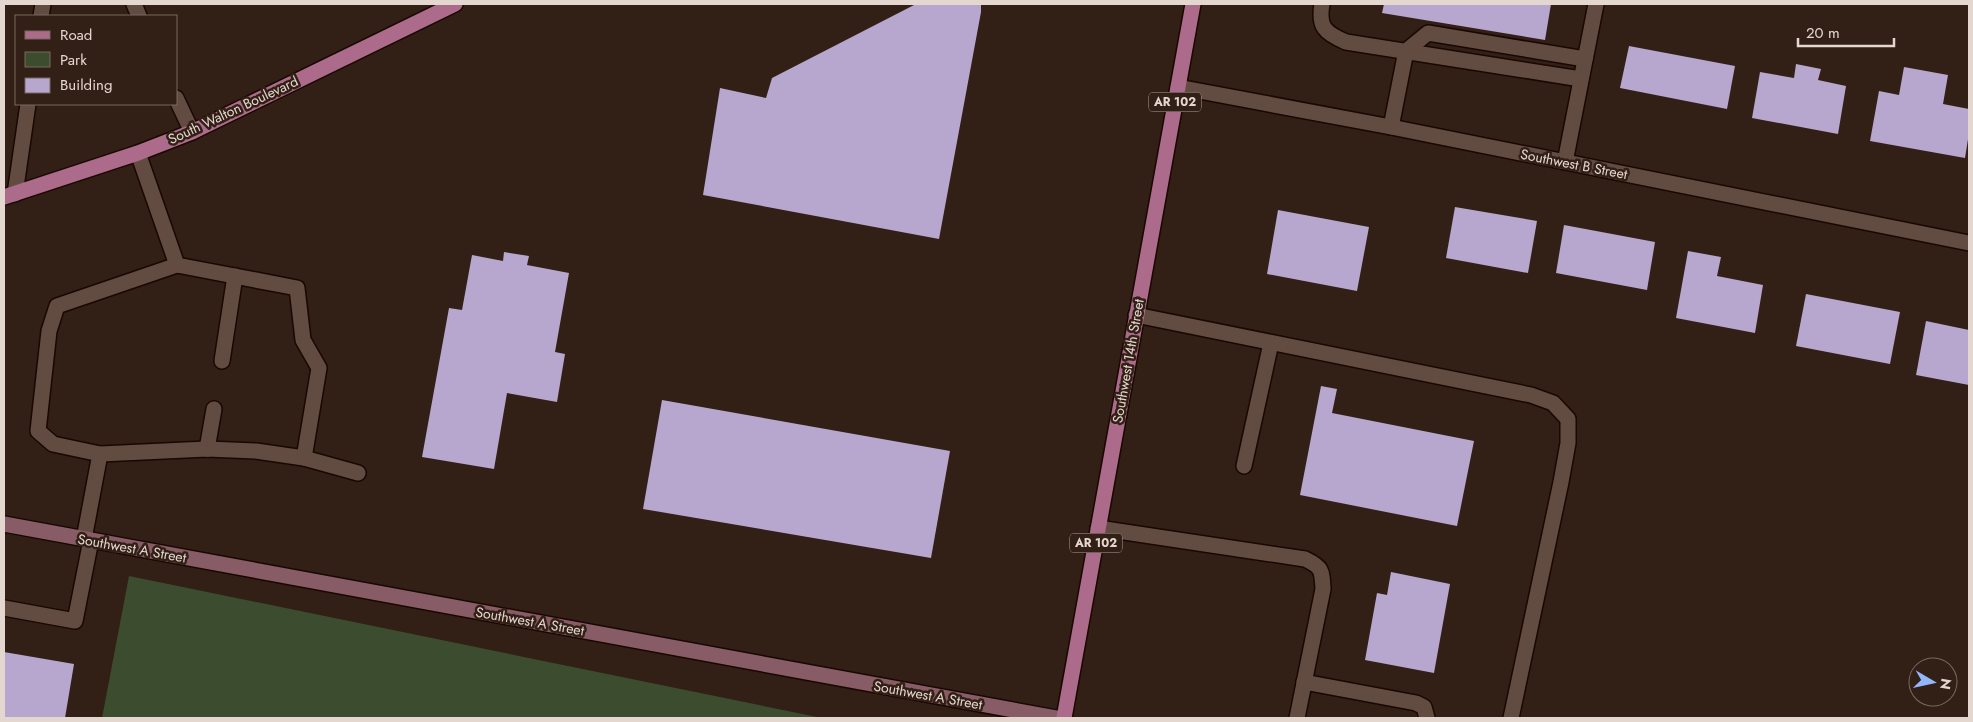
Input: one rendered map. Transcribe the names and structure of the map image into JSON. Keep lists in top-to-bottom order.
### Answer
{
  "streets": {
    "main road": ["AR 102", "South Walton Boulevard", "Southwest 14th Street"],
    "street": ["Southwest B Street", "Southwest A Street"]
  },
  "crossings": [
    ["Southwest B Street", "Southwest 14th Street"]
  ],
  "legend": ["Road", "Park", "Building"],
  "scale_bar": "20 m",
  "north": "right"
}
